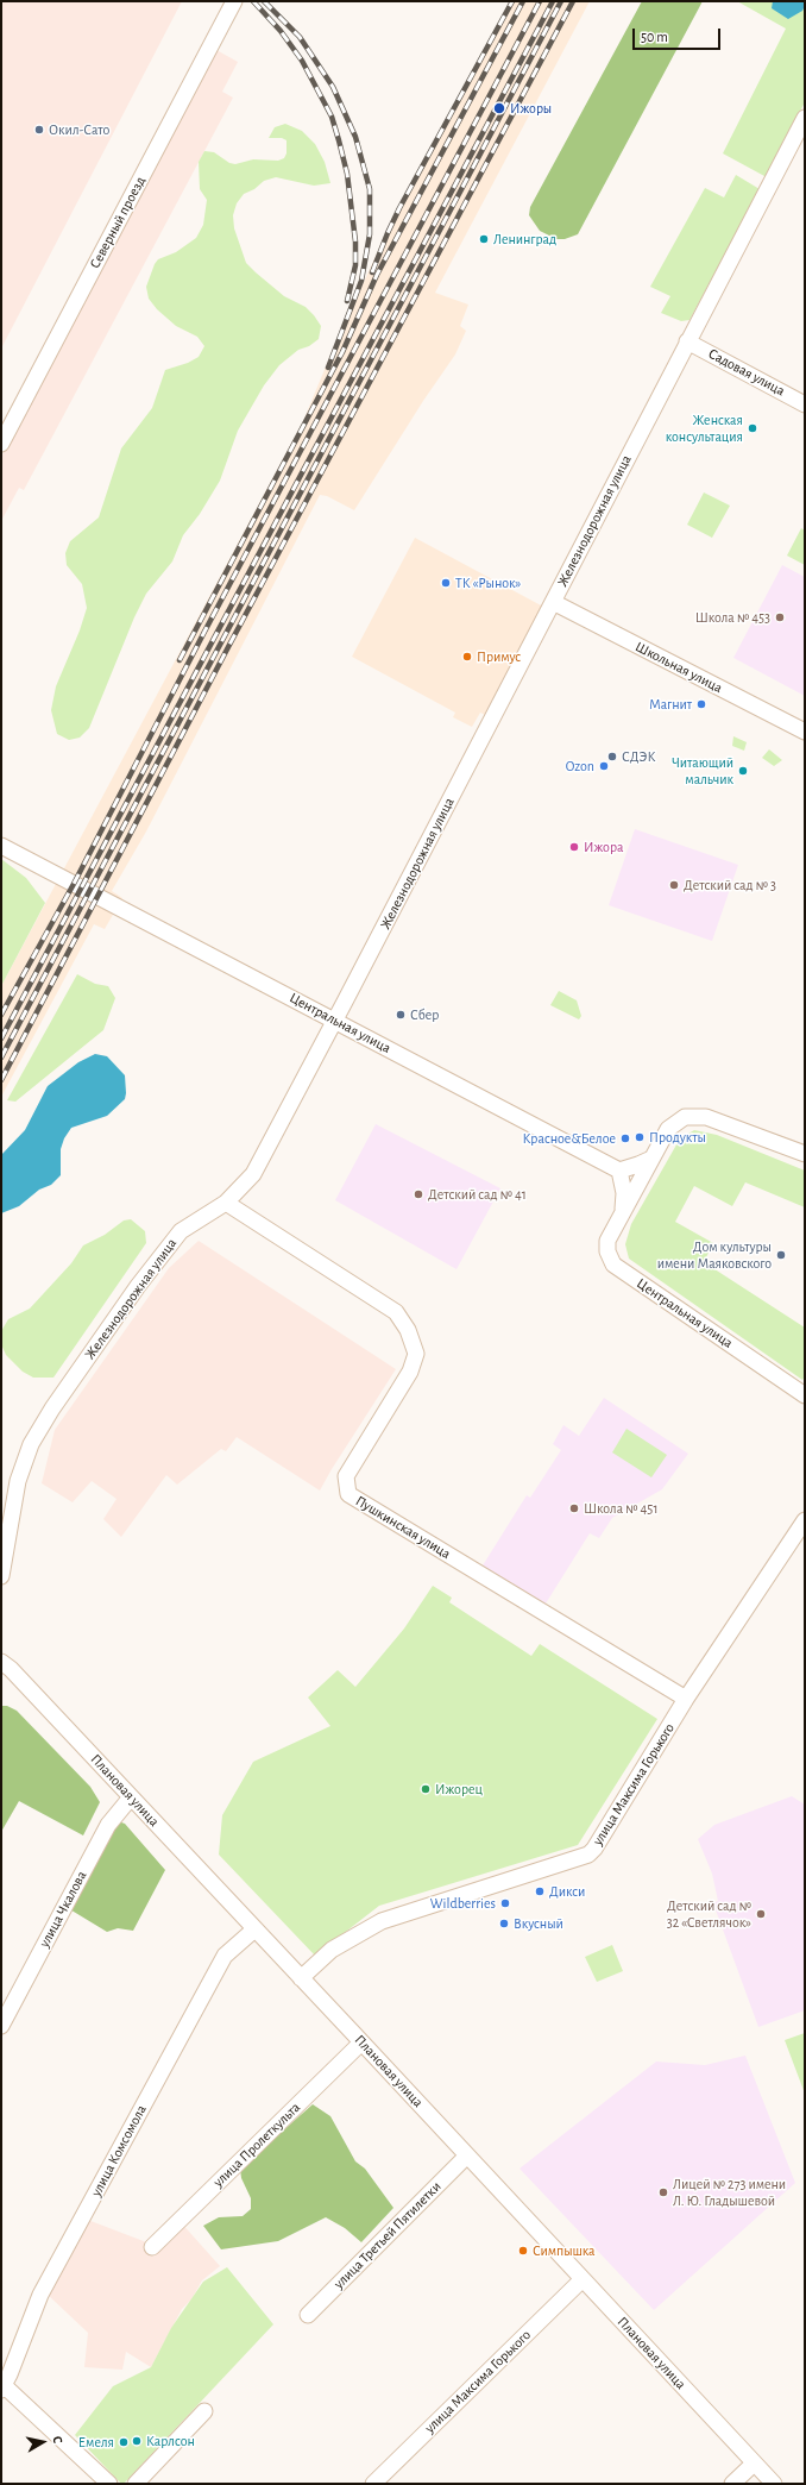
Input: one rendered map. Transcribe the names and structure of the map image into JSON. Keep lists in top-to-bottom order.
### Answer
{
  "streets": {
    "street": [
      "Северный проезд",
      "Садовая улица",
      "Железнодорожная улица",
      "Школьная улица",
      "Центральная улица",
      "Пушкинская улица",
      "улица Максима Горького",
      "Плановая улица",
      "улица Чкалова",
      "улица Пролеткульта",
      "улица Комсомола",
      "улица Третьей Пятилетки"
    ]
  },
  "crossings": [
    ["Садовая улица", "Железнодорожная улица"],
    ["Железнодорожная улица", "Школьная улица"],
    ["Железнодорожная улица", "Центральная улица"],
    ["Железнодорожная улица", "Пушкинская улица"],
    ["Пушкинская улица", "улица Максима Горького"],
    ["улица Максима Горького", "Плановая улица"],
    ["Плановая улица", "улица Чкалова"],
    ["Плановая улица", "улица Пролеткульта"],
    ["Плановая улица", "улица Комсомола"],
    ["Плановая улица", "улица Третьей Пятилетки"]
  ],
  "places": [
    "Ижоры",
    "Окил-Сато",
    "Ленинград",
    "Женская консультация",
    "ТК «Рынок»",
    "Школа № 453",
    "Примус",
    "Магнит",
    "СДЭК",
    "Ozon",
    "Читающий мальчик",
    "Ижора",
    "Детский сад № 3",
    "Сбер",
    "Продукты",
    "Красное&Белое",
    "Детский сад № 41",
    "Дом культуры имени Маяковского",
    "Школа № 451",
    "Ижорец",
    "Дикси",
    "Wildberries",
    "Детский сад № 32 «Светлячок»",
    "Вкусный",
    "Лицей № 273 имени Л. Ю. Гладышевой",
    "Симпышка",
    "Карлсон",
    "Емеля"
  ],
  "scale_bar": "50 m",
  "north": "right"
}
